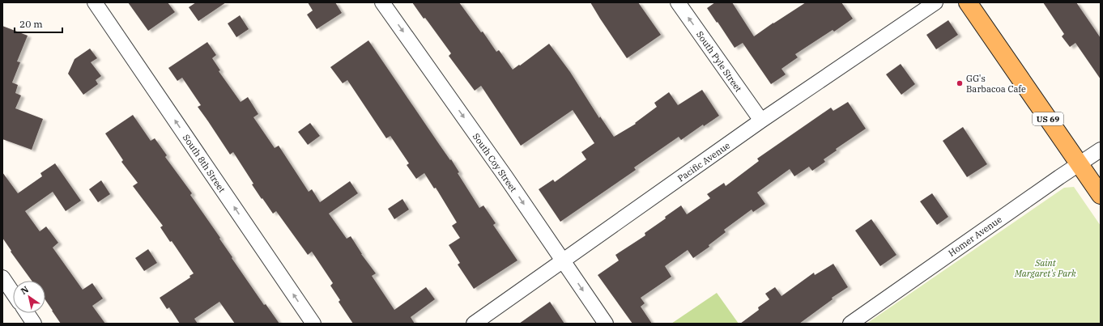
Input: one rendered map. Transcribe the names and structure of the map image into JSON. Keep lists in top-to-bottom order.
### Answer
{
  "streets": {
    "main road": ["US 69"],
    "street": [
      "South Pyle Street",
      "Pacific Avenue",
      "South Coy Street",
      "South 8th Street",
      "Homer Avenue"
    ]
  },
  "crossings": [
    ["South Pyle Street", "Pacific Avenue"],
    ["US 69", "Homer Avenue"],
    ["Pacific Avenue", "South Coy Street"]
  ],
  "one_way": ["South Pyle Street", "South Coy Street", "South 8th Street"],
  "parks": ["Saint Margaret's Park"],
  "places": ["GG's Barbacoa Cafe"],
  "scale_bar": "20 m",
  "north": "top left"
}
